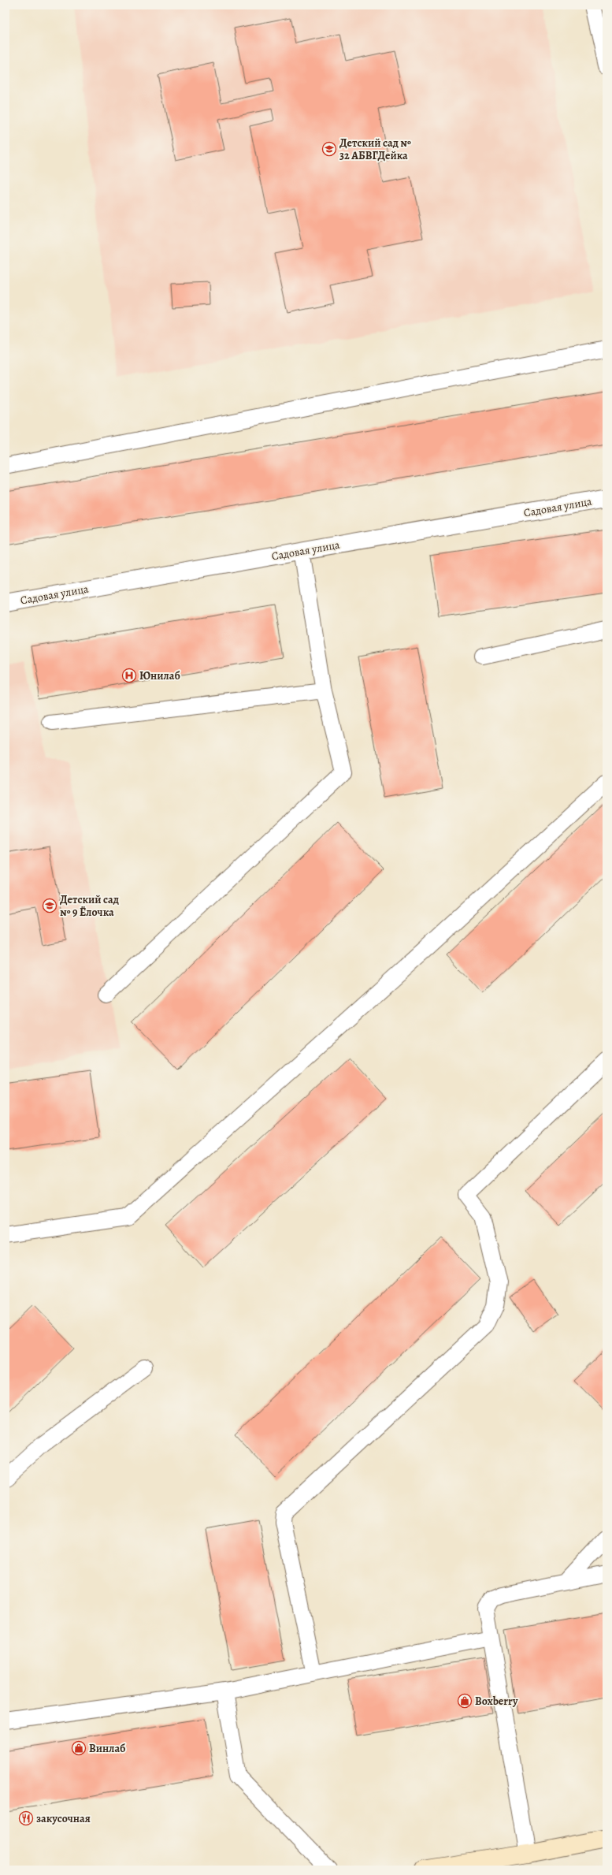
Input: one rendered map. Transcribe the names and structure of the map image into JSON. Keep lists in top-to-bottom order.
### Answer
{
  "streets": {
    "street": ["Садовая улица"]
  },
  "places": {
    "school or university": ["Детский сад № 32 АБВГДейка", "Детский сад № 9 Ёлочка"],
    "hospital": ["Юнилаб"],
    "shop": ["Boxberry", "Винлаб"],
    "restaurant": ["закусочная"]
  }
}
